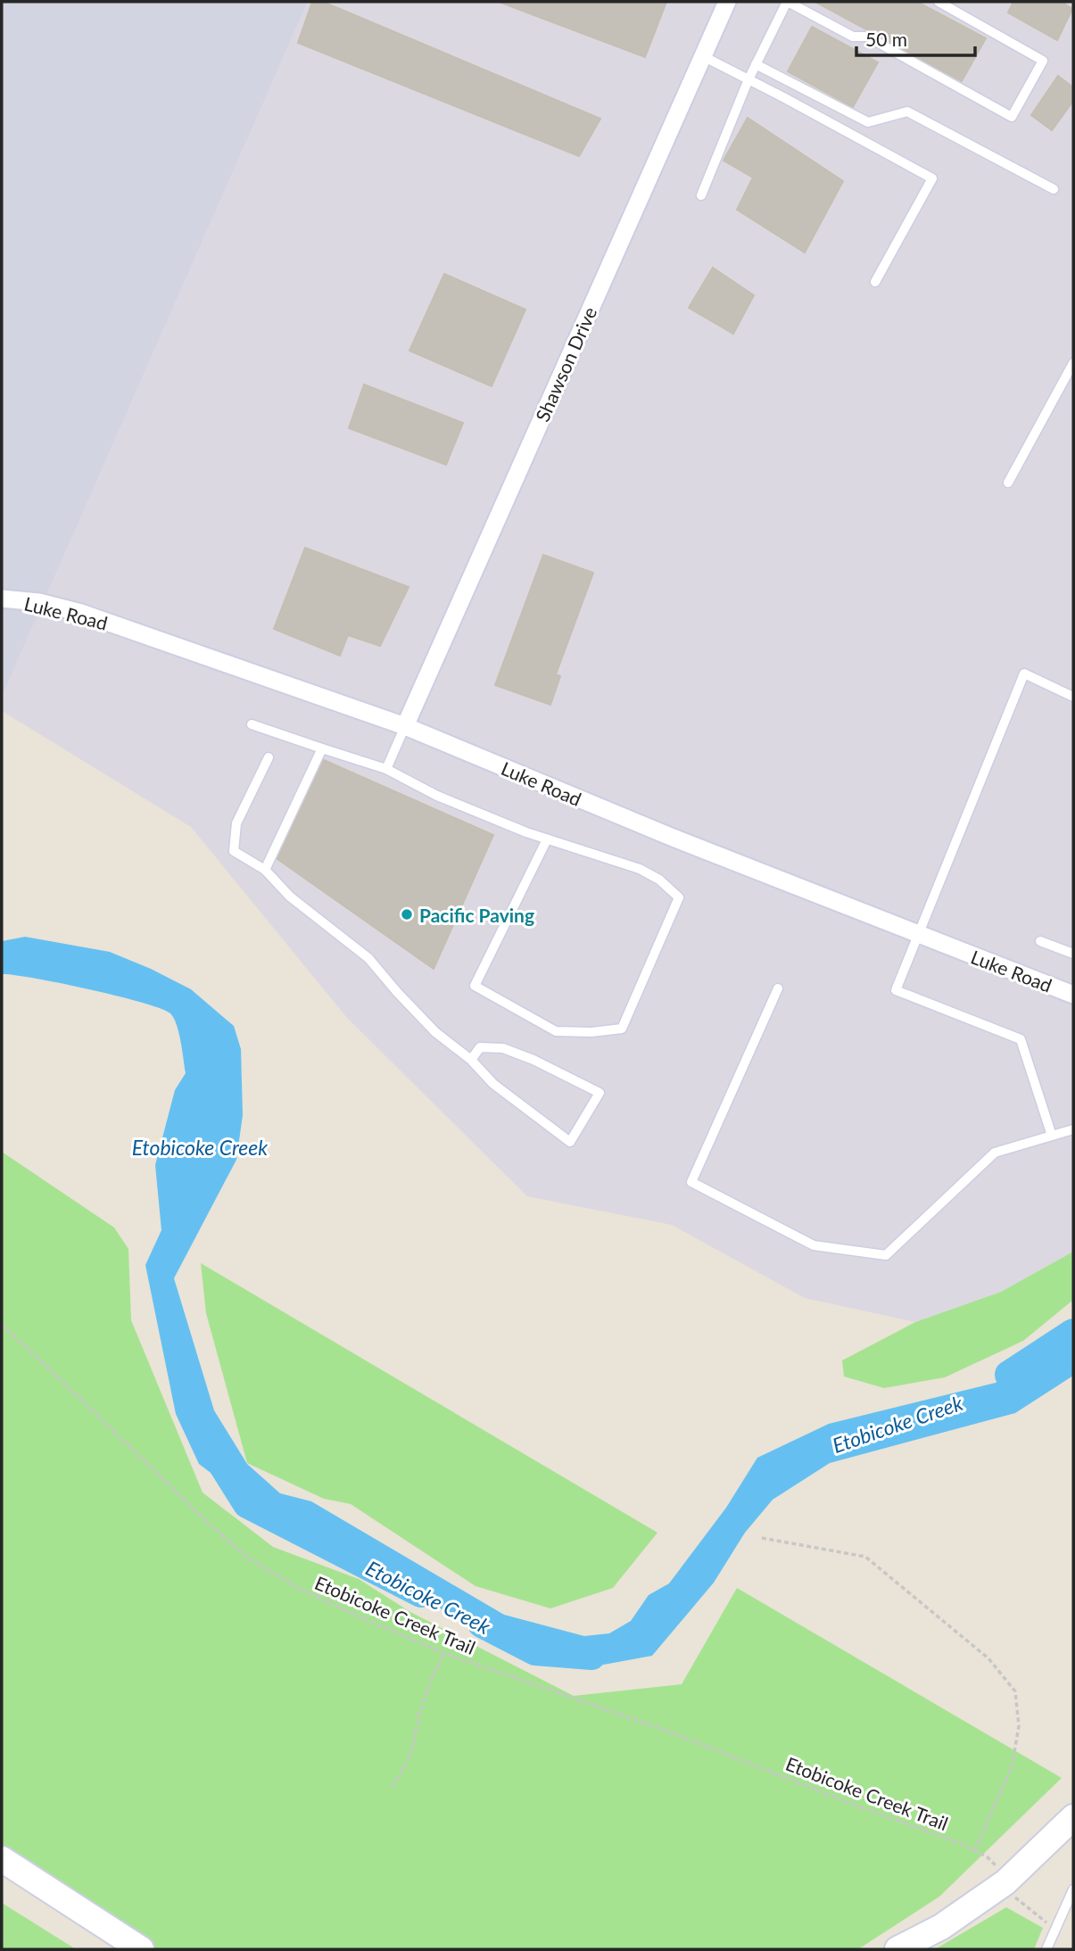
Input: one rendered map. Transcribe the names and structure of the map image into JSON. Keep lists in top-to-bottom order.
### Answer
{
  "streets": {
    "street": ["Shawson Drive", "Luke Road"],
    "path": ["Etobicoke Creek Trail"]
  },
  "crossings": [
    ["Shawson Drive", "Luke Road"]
  ],
  "water": ["Etobicoke Creek"],
  "places": ["Pacific Paving"],
  "scale_bar": "50 m"
}
